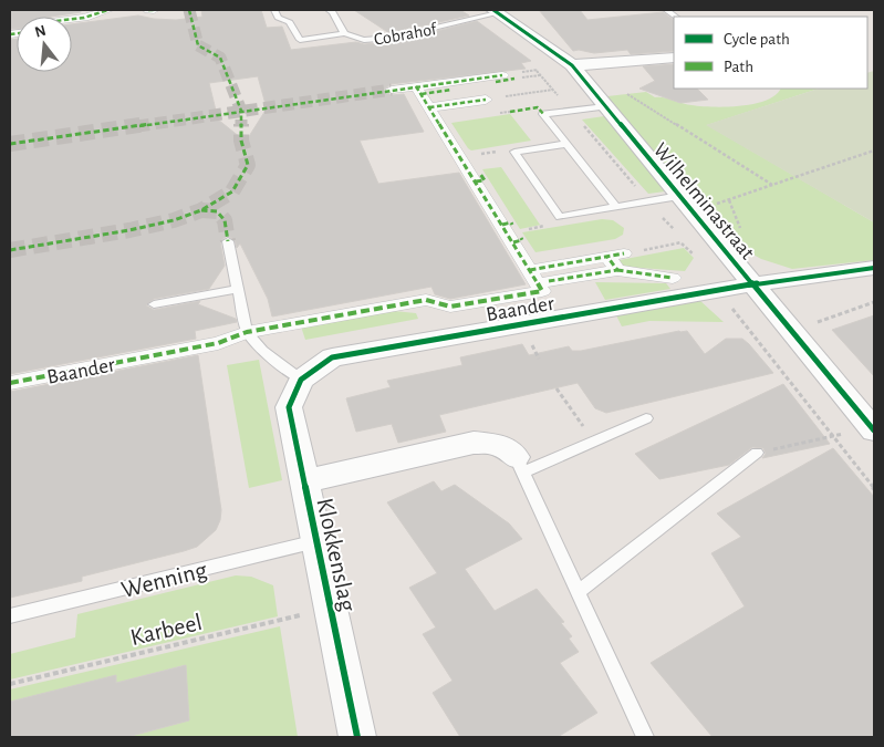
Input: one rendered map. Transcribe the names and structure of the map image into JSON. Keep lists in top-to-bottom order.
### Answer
{
  "streets": {
    "street": ["Wilhelminastraat", "Baander", "Klokkenslag"],
    "lane": ["Cobrahof", "Wenning"],
    "path": ["Karbeel"]
  },
  "crossings": [
    ["Cobrahof", "Wilhelminastraat"],
    ["Wilhelminastraat", "Baander"],
    ["Baander", "Klokkenslag"],
    ["Klokkenslag", "Wenning"],
    ["Klokkenslag", "Karbeel"]
  ],
  "legend": ["Cycle path", "Path"],
  "north": "top"
}
